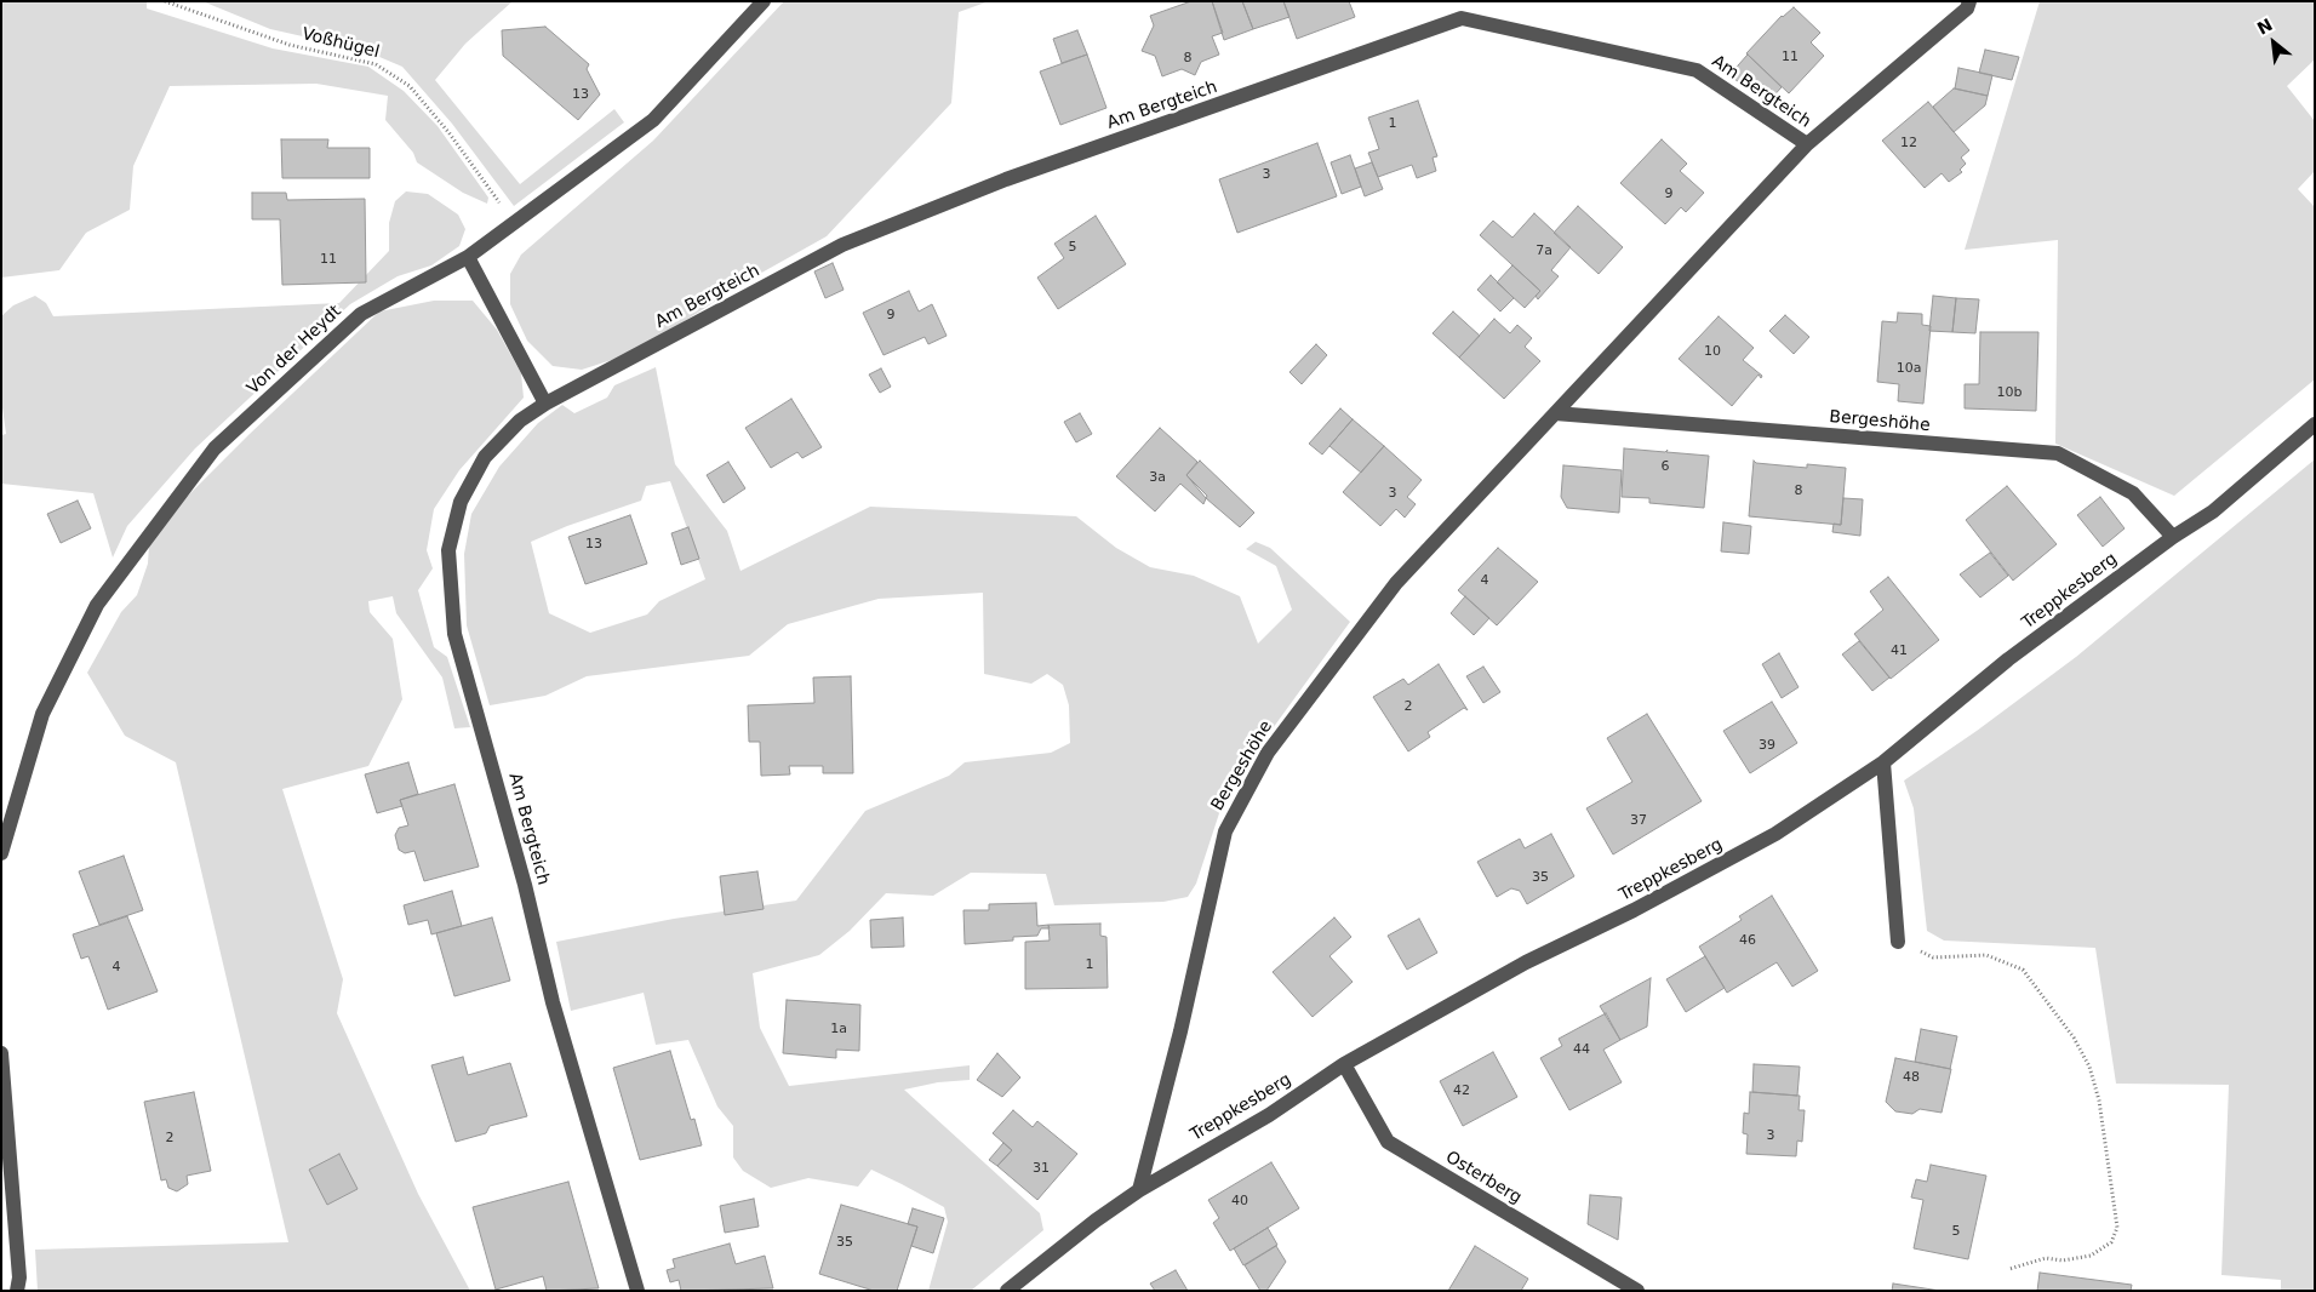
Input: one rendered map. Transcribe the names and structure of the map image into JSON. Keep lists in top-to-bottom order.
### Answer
{
  "streets": {
    "street": [
      "Am Bergteich",
      "Von der Heydt",
      "Bergeshöhe",
      "Treppkesberg",
      "Osterberg"
    ],
    "path": ["Voßhügel"]
  },
  "crossings": [
    ["Voßhügel", "Von der Heydt"],
    ["Am Bergteich", "Bergeshöhe"],
    ["Bergeshöhe", "Treppkesberg"],
    ["Treppkesberg", "Osterberg"]
  ],
  "house_numbers": [
    "11",
    "8",
    "13",
    "1",
    "12",
    "3",
    "9",
    "5",
    "7a",
    "11",
    "9",
    "10",
    "10a",
    "10b",
    "6",
    "3a",
    "8",
    "3",
    "13",
    "4",
    "41",
    "2",
    "39",
    "37",
    "35",
    "46",
    "1",
    "4",
    "1a",
    "44",
    "48",
    "42",
    "3",
    "2",
    "31",
    "40",
    "5",
    "35"
  ],
  "north": "top left"
}
